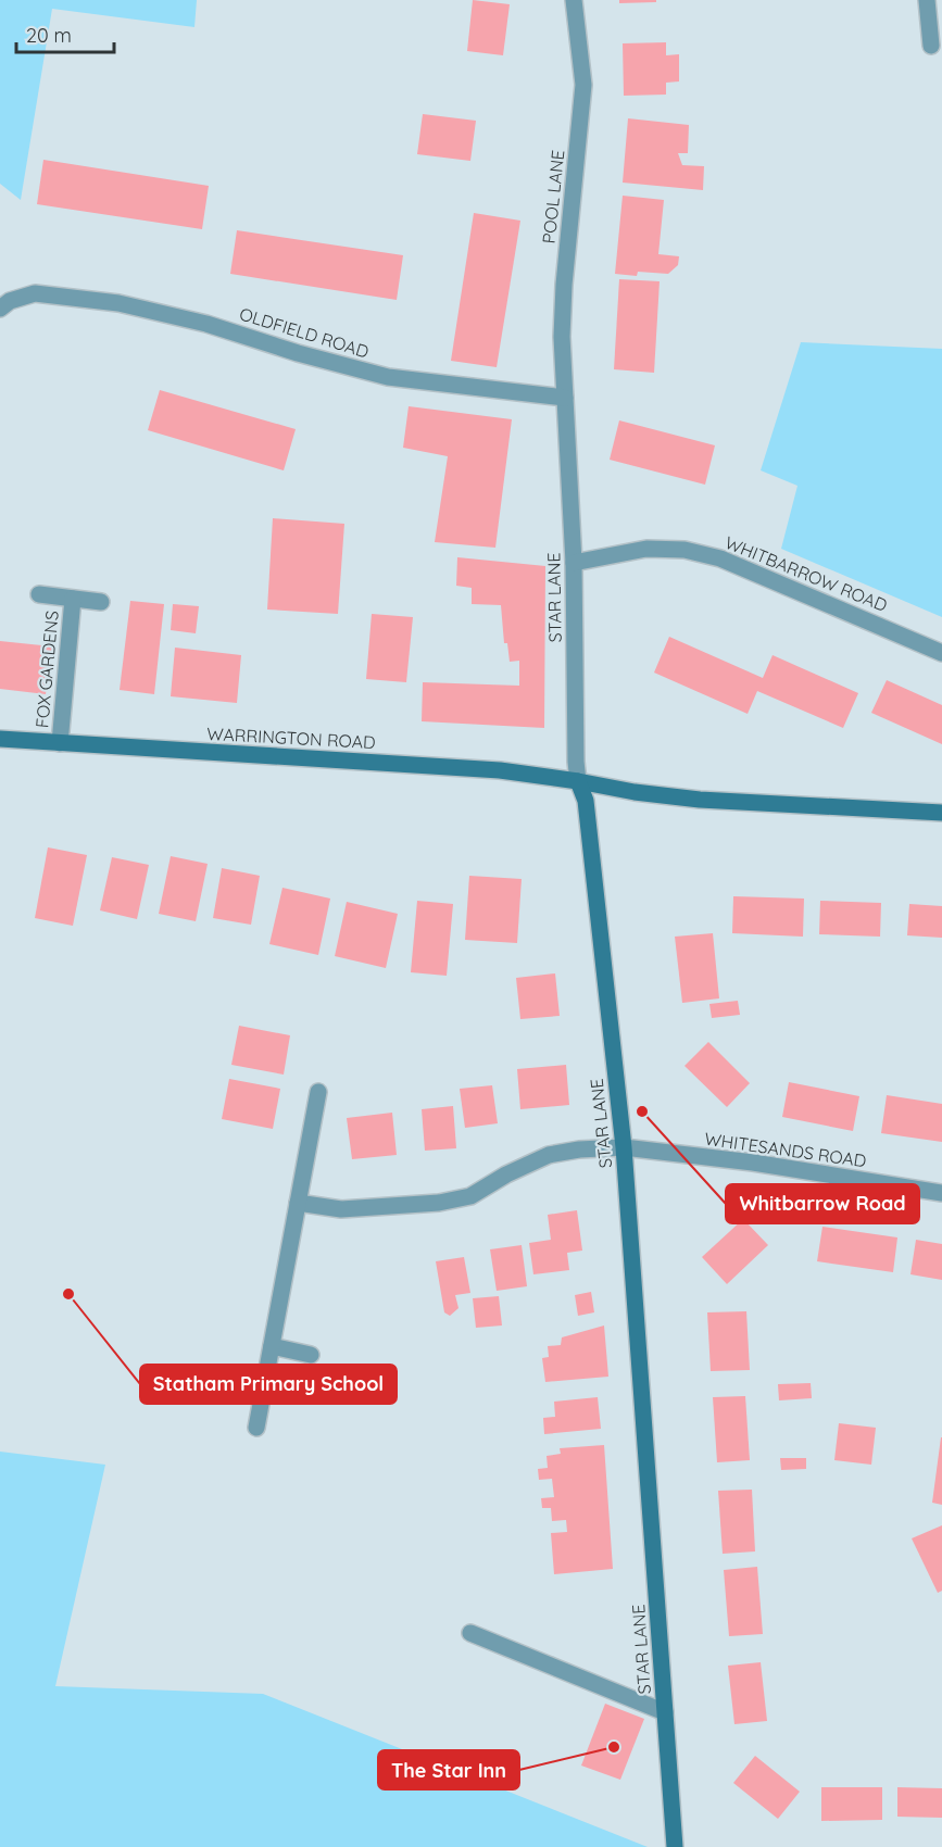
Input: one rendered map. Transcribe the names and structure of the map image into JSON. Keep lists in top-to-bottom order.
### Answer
{
  "streets": {
    "street": [
      "POOL LANE",
      "OLDFIELD ROAD",
      "WHITBARROW ROAD",
      "STAR LANE",
      "FOX GARDENS",
      "WARRINGTON ROAD",
      "WHITESANDS ROAD"
    ]
  },
  "crossings": [
    ["POOL LANE", "OLDFIELD ROAD"],
    ["POOL LANE", "STAR LANE"],
    ["OLDFIELD ROAD", "STAR LANE"],
    ["WHITBARROW ROAD", "STAR LANE"],
    ["STAR LANE", "WARRINGTON ROAD"],
    ["STAR LANE", "WHITESANDS ROAD"],
    ["FOX GARDENS", "WARRINGTON ROAD"]
  ],
  "places": ["Whitbarrow Road", "Statham Primary School", "The Star Inn"],
  "scale_bar": "20 m"
}
